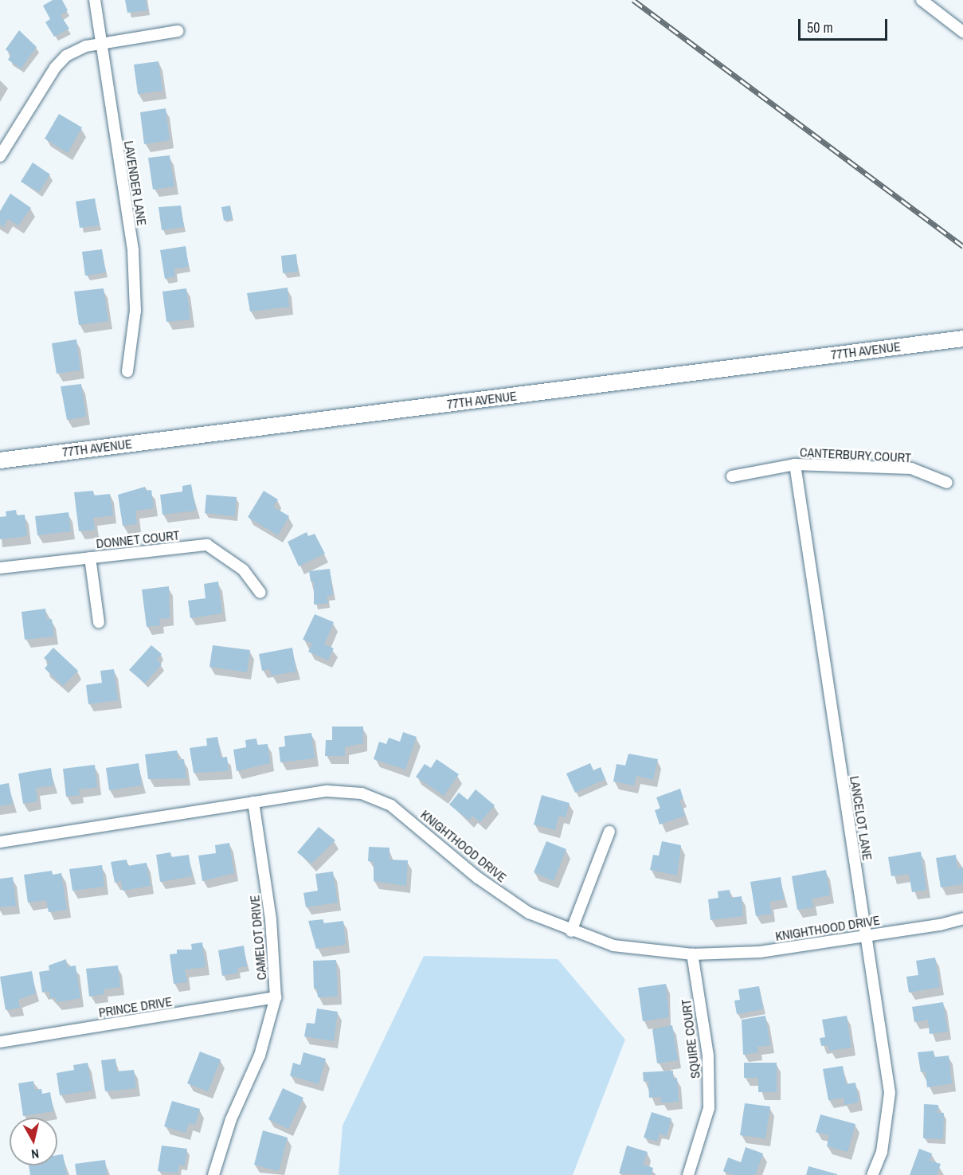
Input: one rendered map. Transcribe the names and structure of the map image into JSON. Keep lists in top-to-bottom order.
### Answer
{
  "streets": {
    "street": [
      "LAVENDER LANE",
      "77TH AVENUE",
      "CANTERBURY COURT",
      "DONNET COURT",
      "LANCELOT LANE",
      "KNIGHTHOOD DRIVE",
      "CAMELOT DRIVE",
      "PRINCE DRIVE",
      "SQUIRE COURT"
    ]
  },
  "crossings": [
    ["CANTERBURY COURT", "LANCELOT LANE"],
    ["LANCELOT LANE", "KNIGHTHOOD DRIVE"],
    ["KNIGHTHOOD DRIVE", "CAMELOT DRIVE"],
    ["KNIGHTHOOD DRIVE", "SQUIRE COURT"],
    ["CAMELOT DRIVE", "PRINCE DRIVE"]
  ],
  "scale_bar": "50 m",
  "north": "bottom"
}
